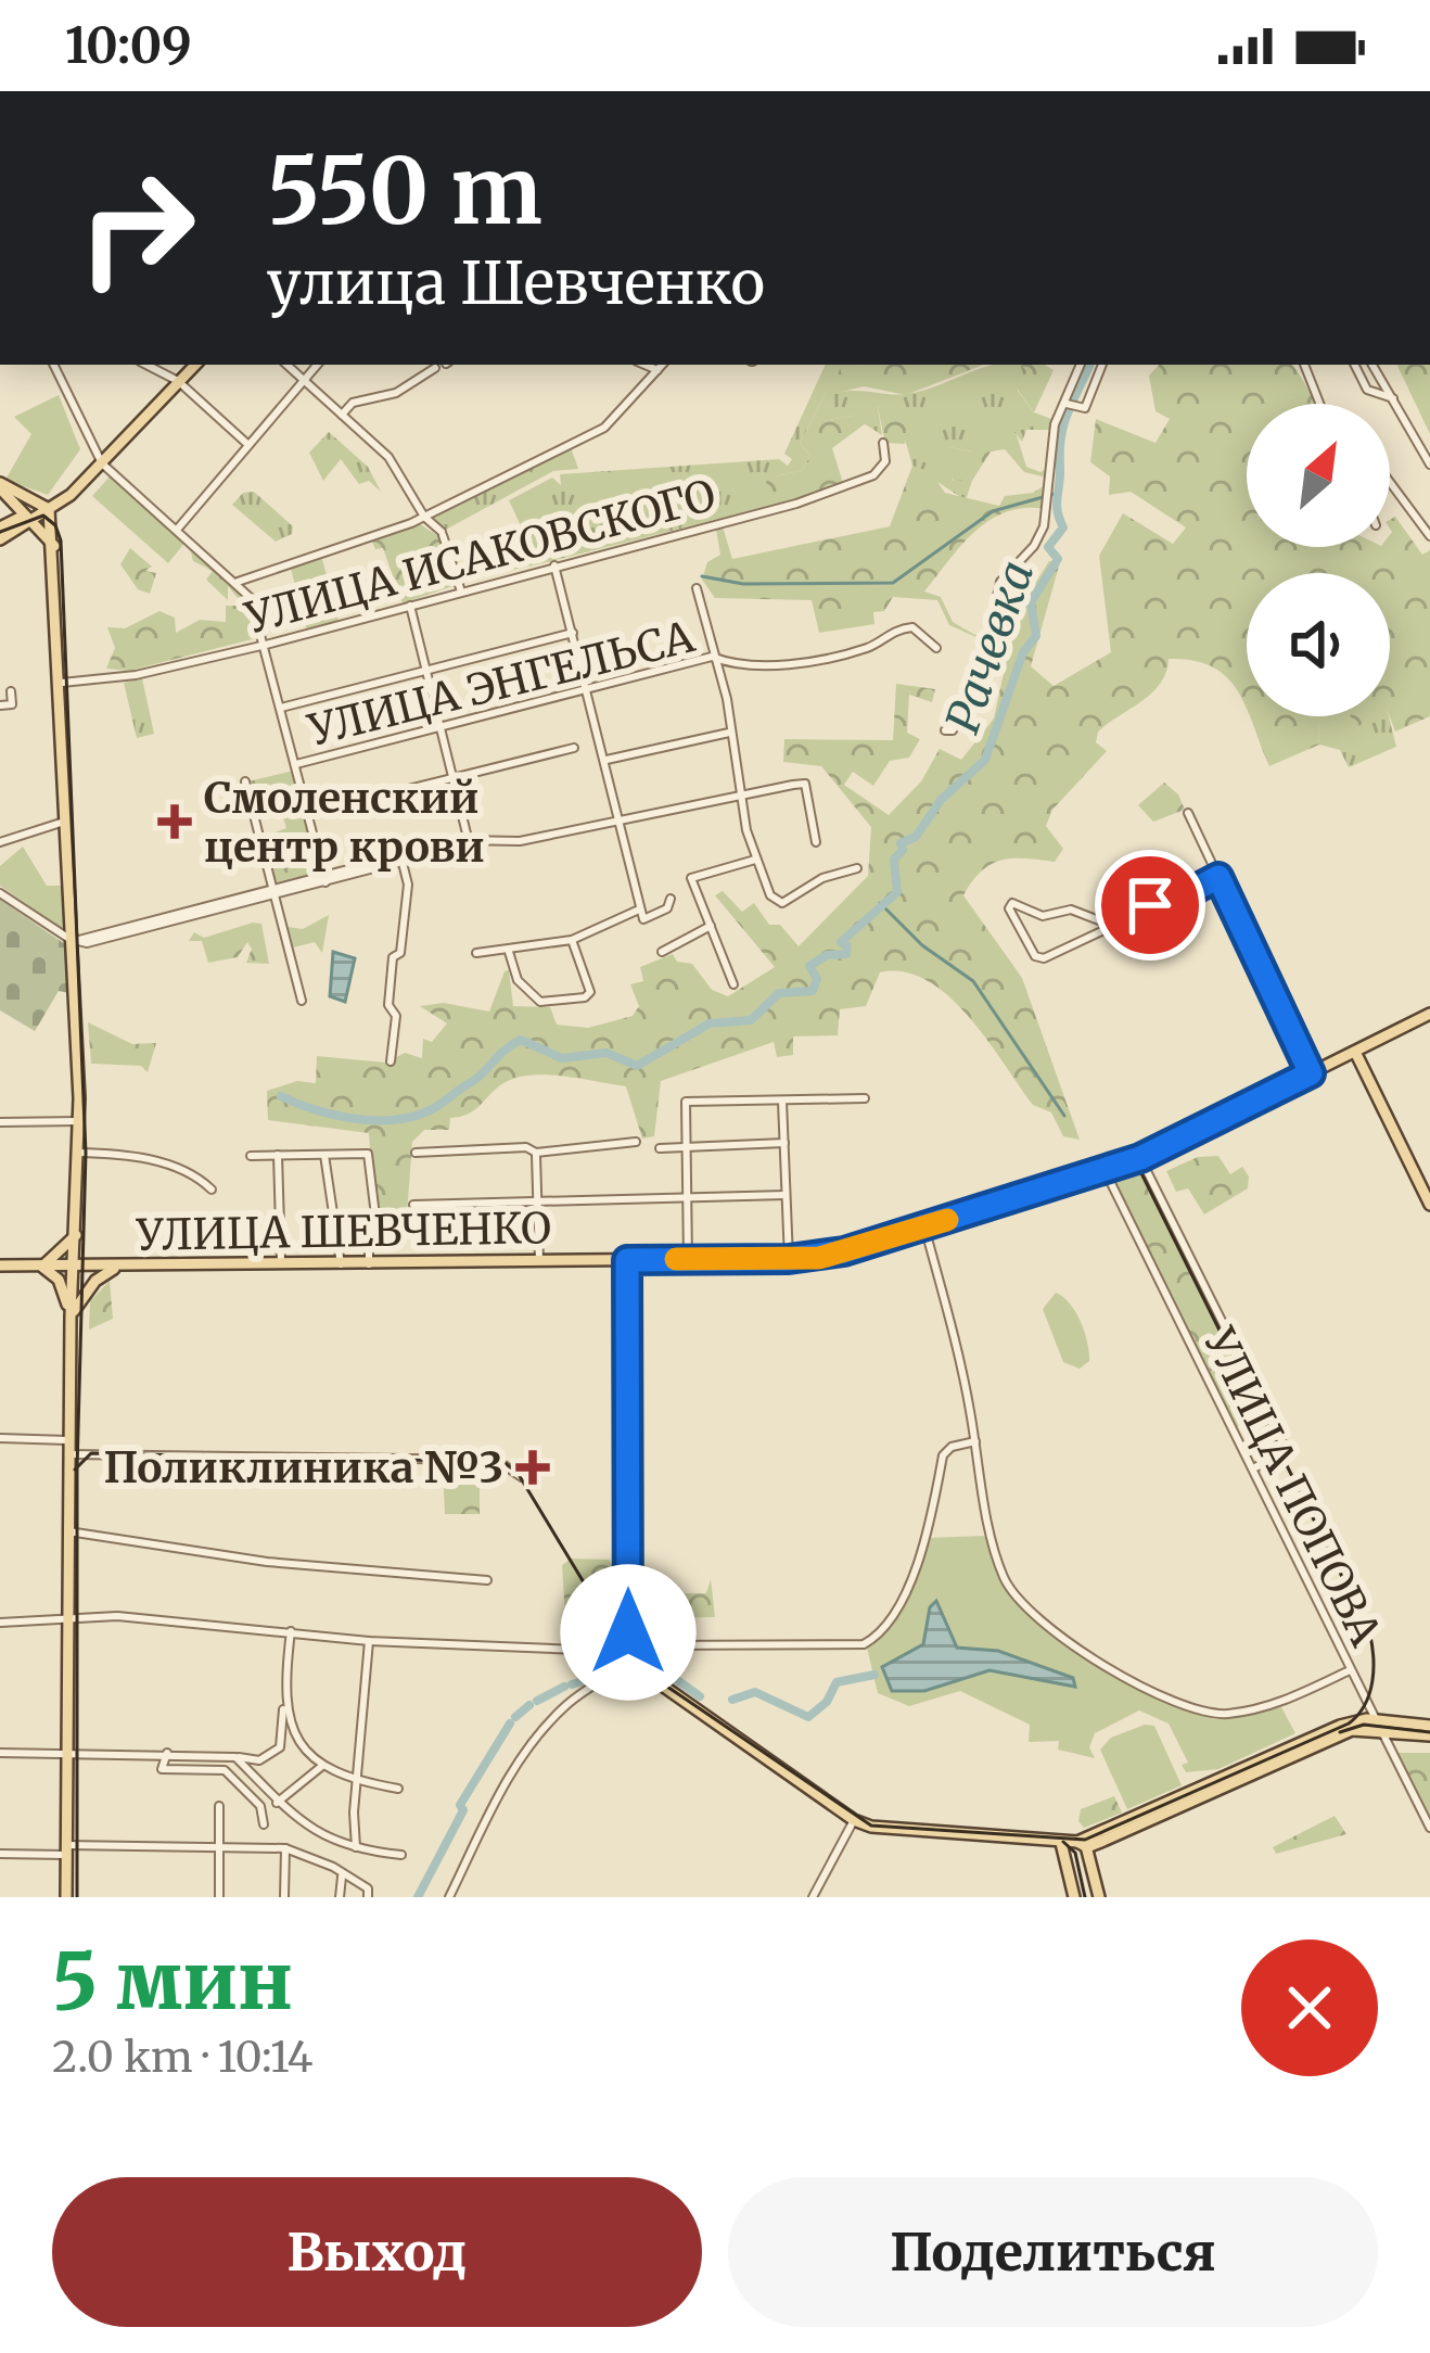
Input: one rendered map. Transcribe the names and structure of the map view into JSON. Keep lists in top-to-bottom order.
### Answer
{
  "streets": {
    "main road": ["УЛИЦА ШЕВЧЕНКО"],
    "street": ["УЛИЦА ИСАКОВСКОГО", "УЛИЦА ЭНГЕЛЬСА", "УЛИЦА ПОПОВА"]
  },
  "crossings": [
    ["УЛИЦА ШЕВЧЕНКО", "УЛИЦА ПОПОВА"]
  ],
  "water": ["Рачевка"],
  "places": {
    "health": ["Смоленский центр крови", "Поликлиника №3"]
  },
  "north": "top right",
  "page": {
    "status": "10:09",
    "turn": ["550 m", "улица Шевченко"],
    "heading": ["5 мин", "2.0 km · 10:14"],
    "buttons": ["Выход", "Поделиться"]
  }
}
